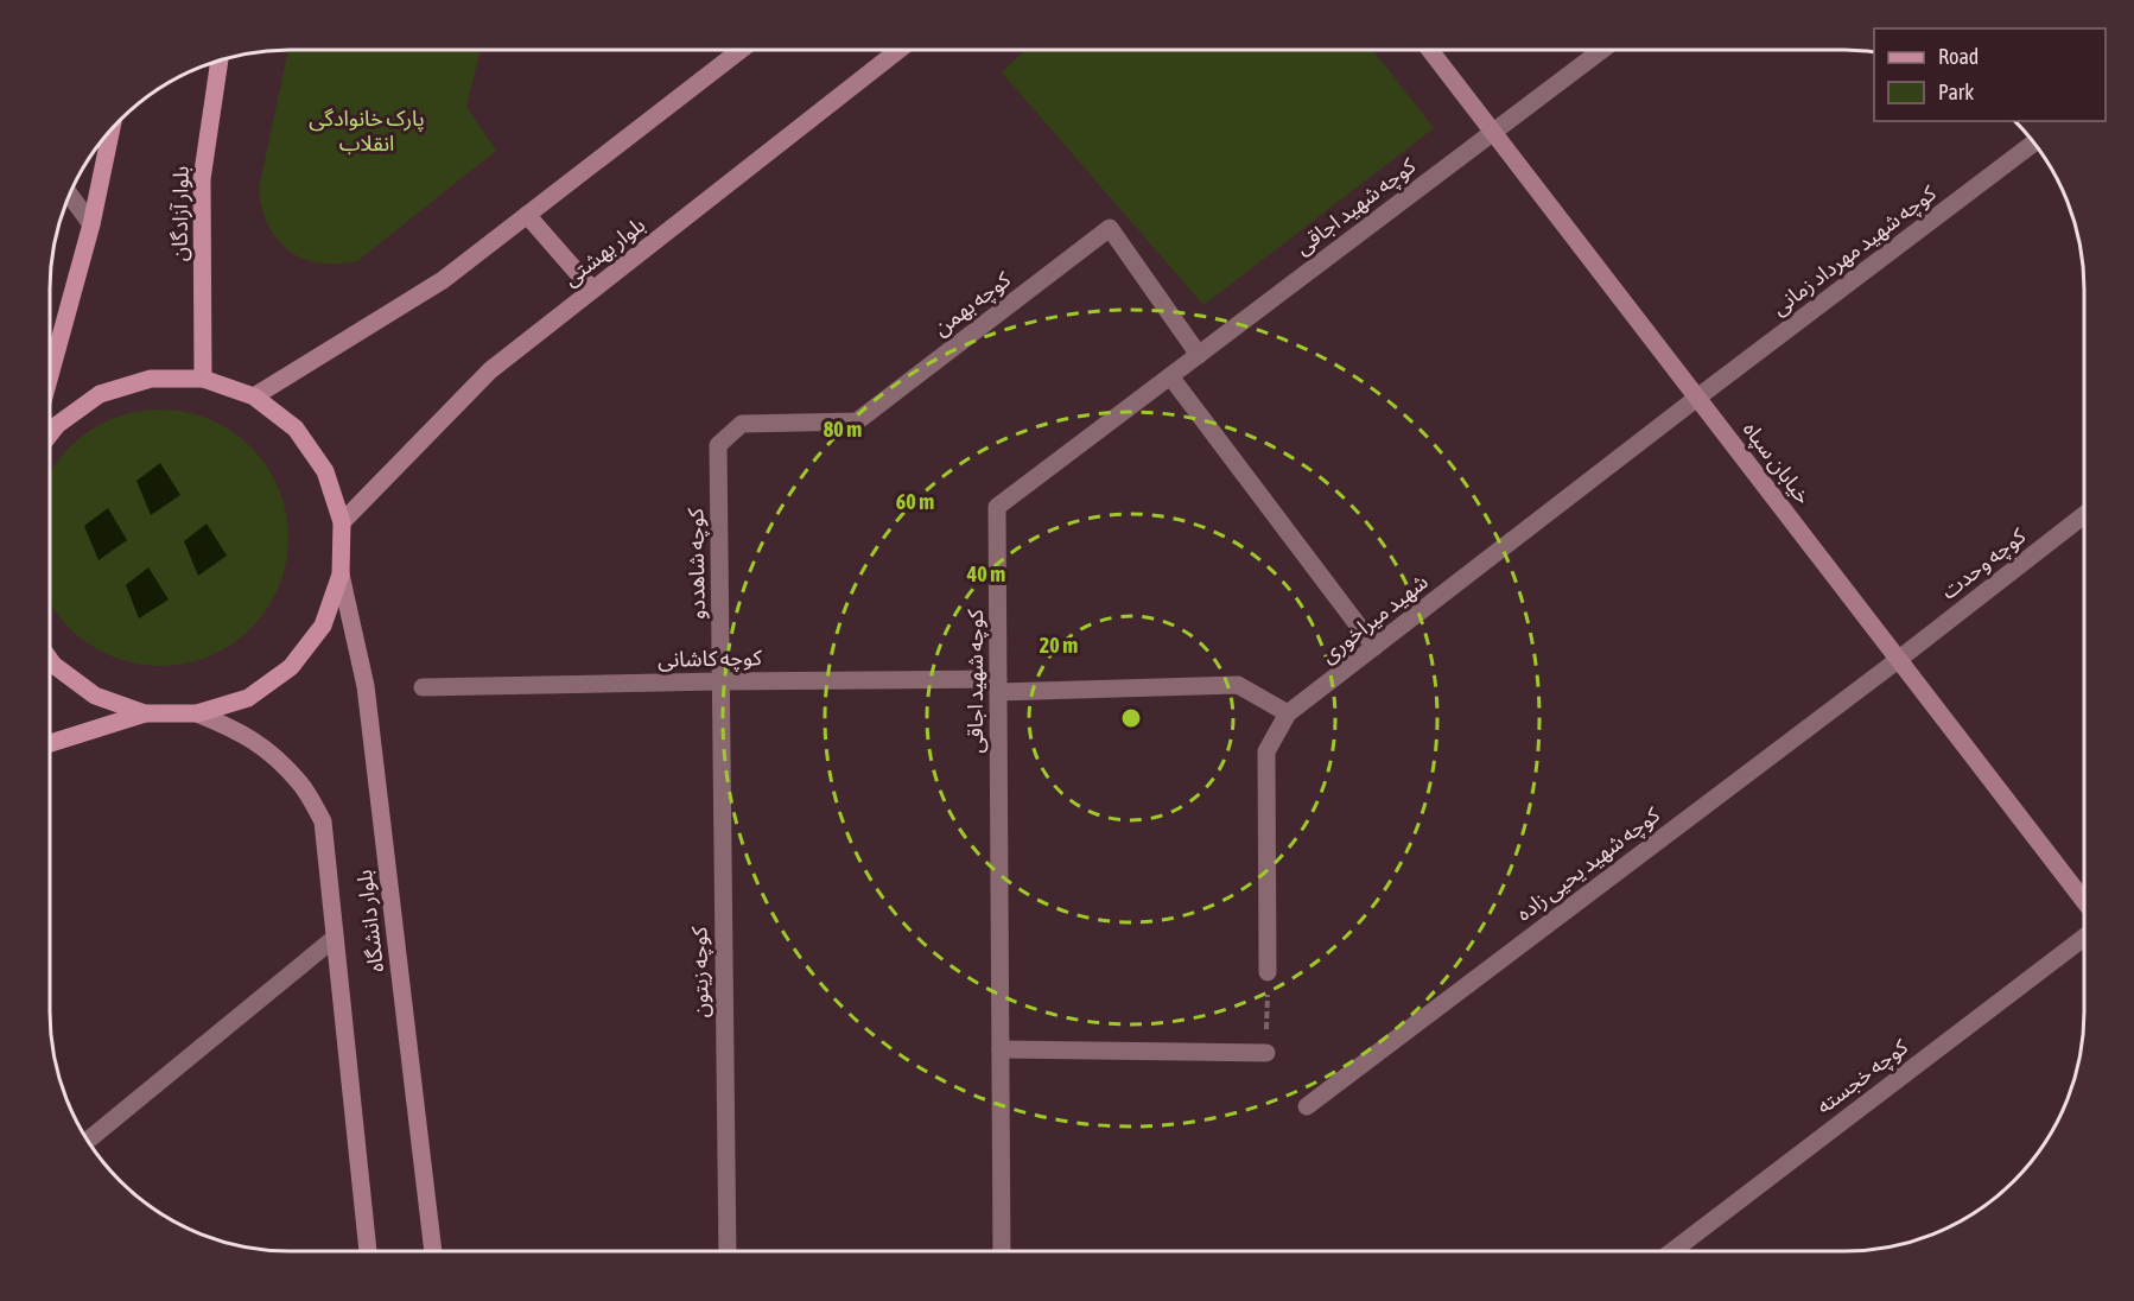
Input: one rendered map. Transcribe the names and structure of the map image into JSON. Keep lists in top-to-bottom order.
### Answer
{
  "streets": {
    "main road": ["بلوار آزادگان"],
    "street": [
      "کوچه شهید اجاقی",
      "کوچه شهید مهرداد زمانی",
      "بلوار بهشتی",
      "کوچه بهمن",
      "خیابان سپاه",
      "کوچه شاهددو",
      "کوچه وحدت",
      "شهید میراخوری",
      "کوچه کاشانی",
      "کوچه شهید یحیی زاده",
      "بلوار دانشگاه",
      "کوچه زیتون",
      "کوچه خجسته"
    ]
  },
  "crossings": [
    ["کوچه شهید اجاقی", "کوچه بهمن"],
    ["کوچه شهید اجاقی", "خیابان سپاه"],
    ["کوچه شهید اجاقی", "کوچه کاشانی"],
    ["کوچه شهید مهرداد زمانی", "خیابان سپاه"],
    ["کوچه شهید مهرداد زمانی", "شهید میراخوری"],
    ["کوچه بهمن", "کوچه شاهددو"],
    ["خیابان سپاه", "کوچه وحدت"],
    ["خیابان سپاه", "شهید میراخوری"],
    ["خیابان سپاه", "کوچه شهید یحیی زاده"],
    ["کوچه شاهددو", "کوچه کاشانی"],
    ["کوچه شاهددو", "کوچه زیتون"],
    ["کوچه وحدت", "کوچه شهید یحیی زاده"],
    ["شهید میراخوری", "کوچه کاشانی"],
    ["کوچه کاشانی", "کوچه زیتون"]
  ],
  "parks": ["پارک خانوادگی انقلاب"],
  "legend": ["Road", "Park"],
  "rings": [
    "80 m",
    "60 m",
    "40 m",
    "20 m"
  ]
}
